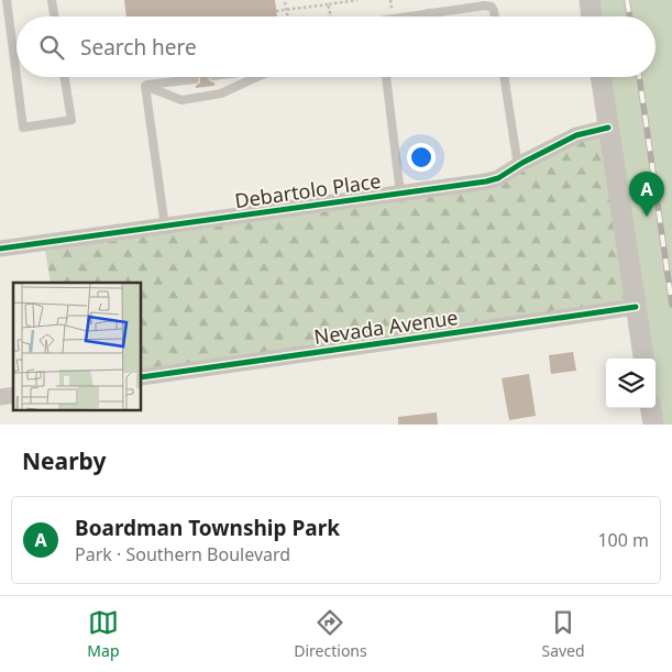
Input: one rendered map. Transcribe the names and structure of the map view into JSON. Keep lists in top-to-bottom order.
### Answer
{
  "streets": {
    "street": ["Debartolo Place", "Nevada Avenue"]
  },
  "page": {
    "search": "Search here",
    "pins": "A",
    "heading": "Nearby",
    "list": [
      {
        "mark": "A",
        "name": "Boardman Township Park",
        "note": "Park · Southern Boulevard",
        "value": "100 m"
      }
    ],
    "nav": ["Map", "Directions", "Saved"]
  }
}
